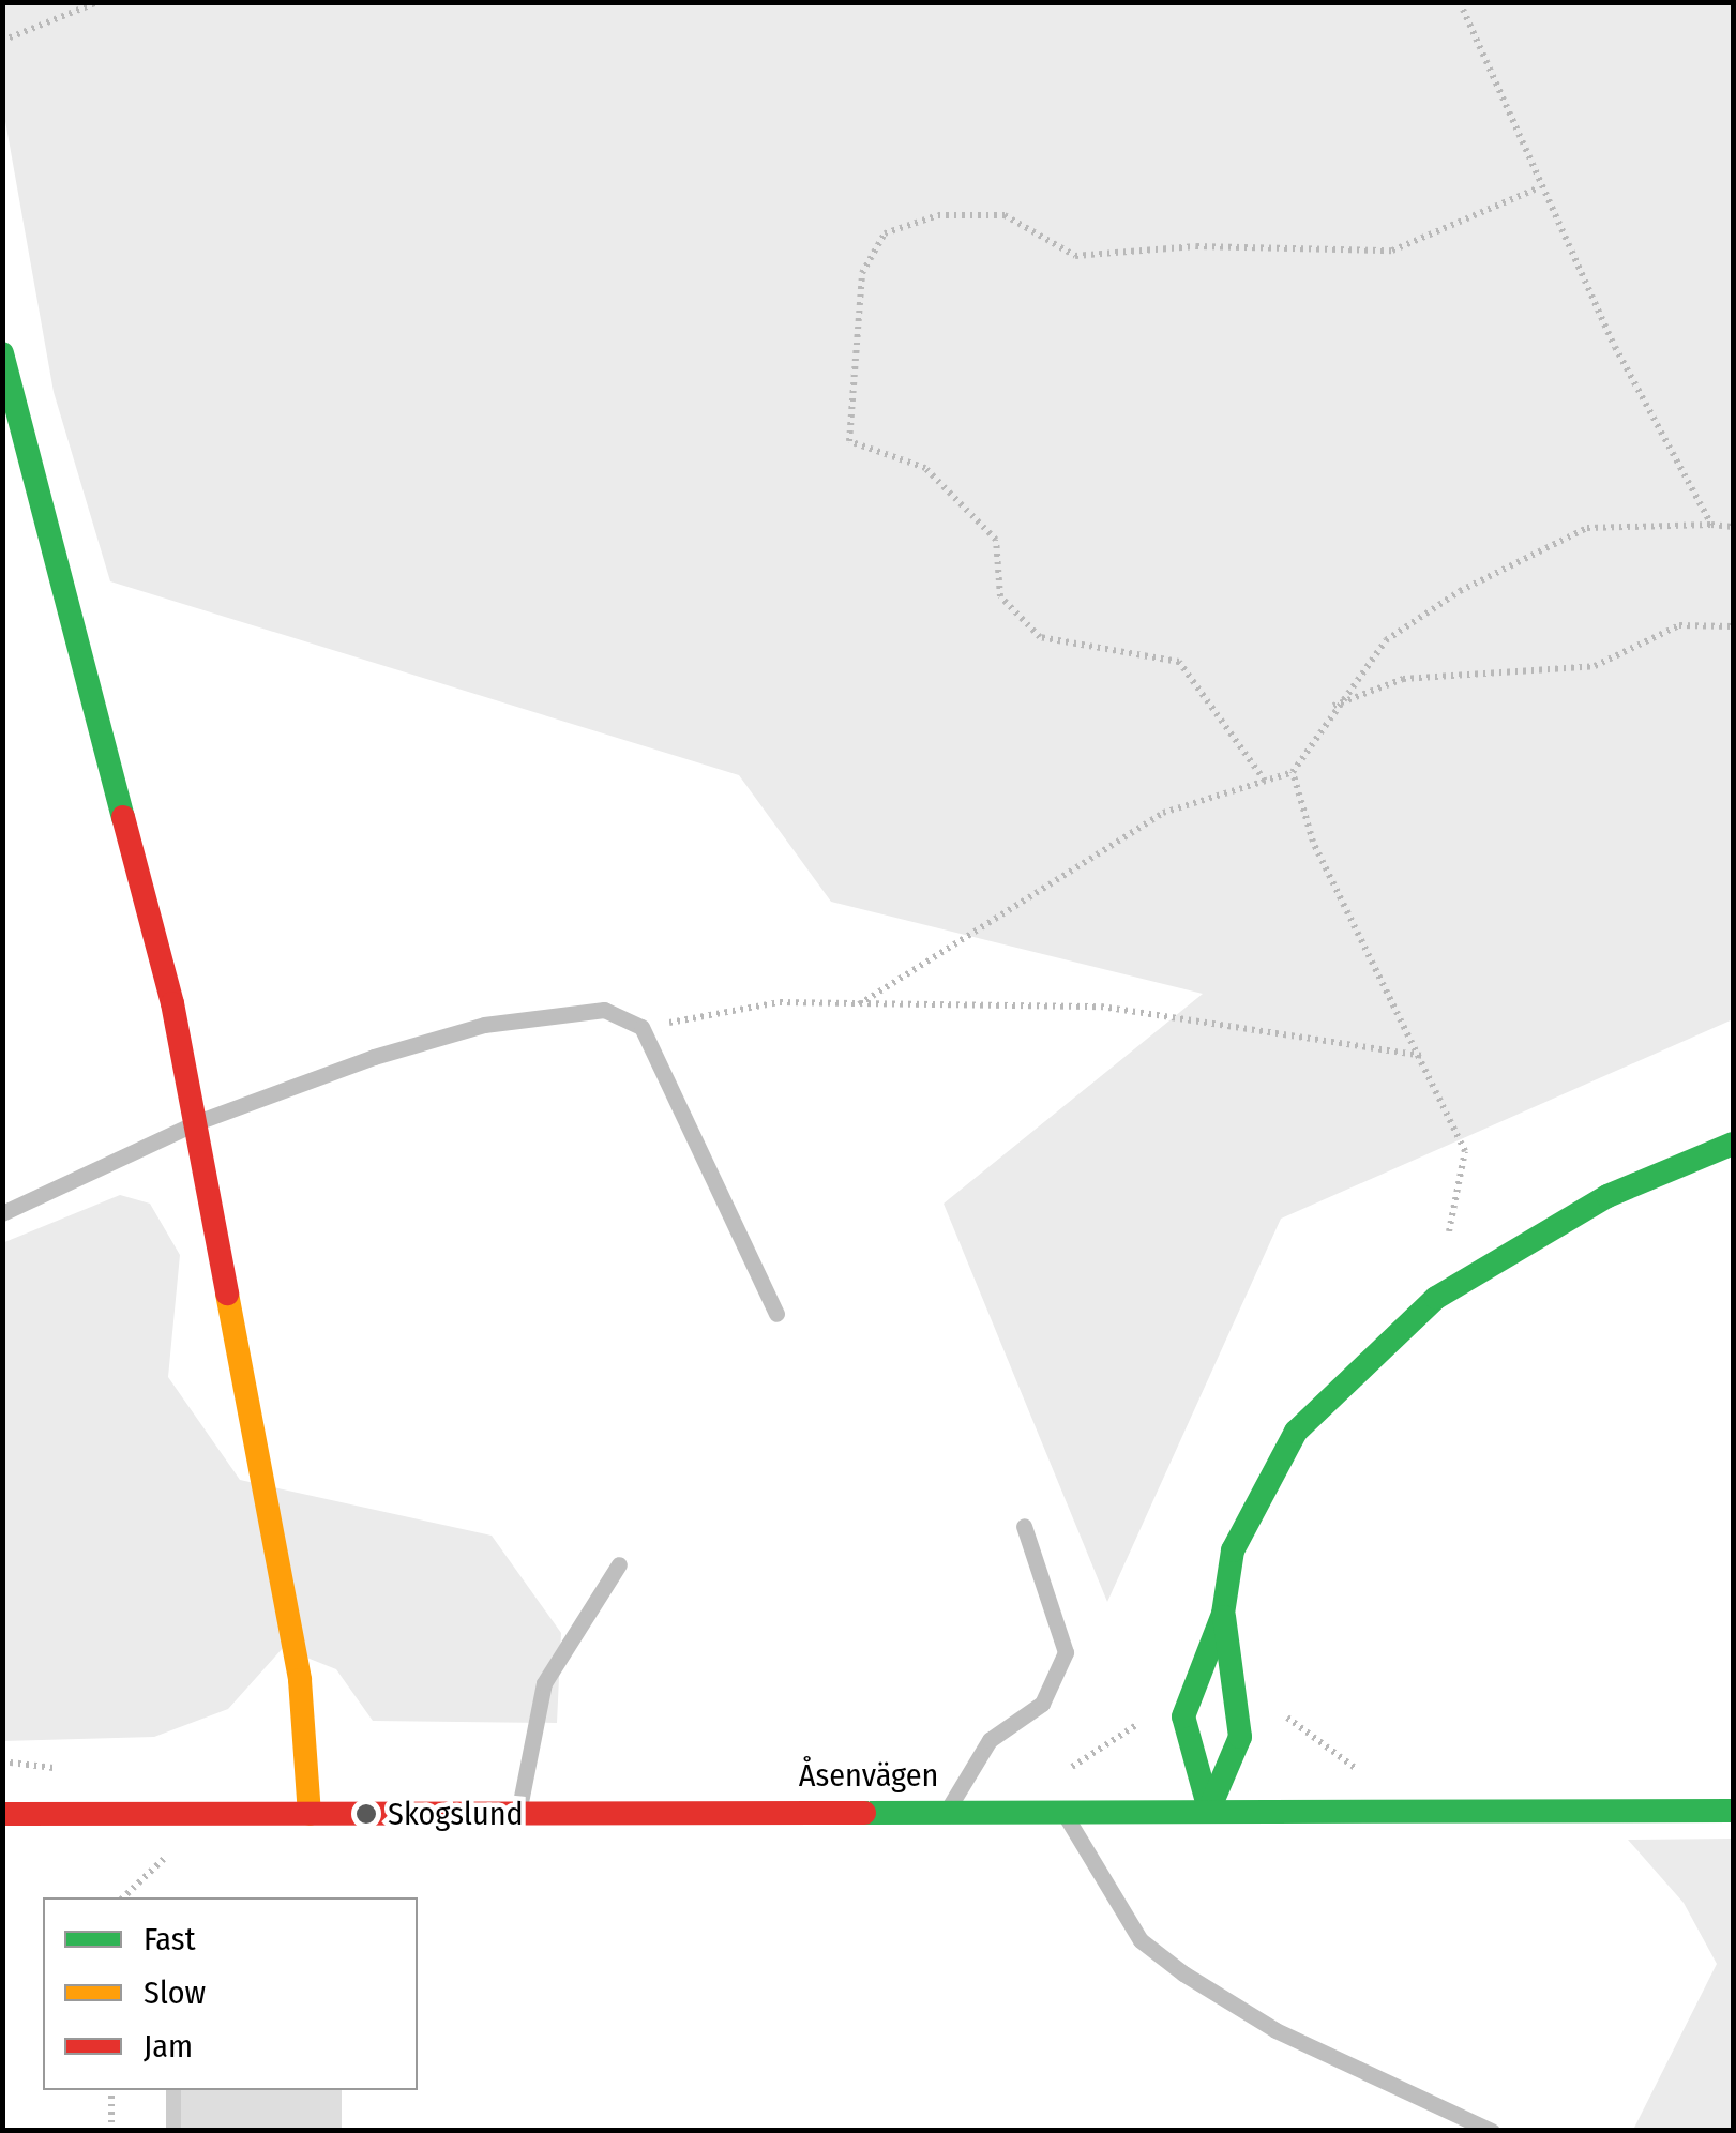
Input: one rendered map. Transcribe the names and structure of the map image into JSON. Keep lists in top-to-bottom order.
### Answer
{
  "streets": {
    "main road": ["Åsenvägen"]
  },
  "places": ["Skogslund"],
  "legend": ["Fast", "Slow", "Jam"]
}
